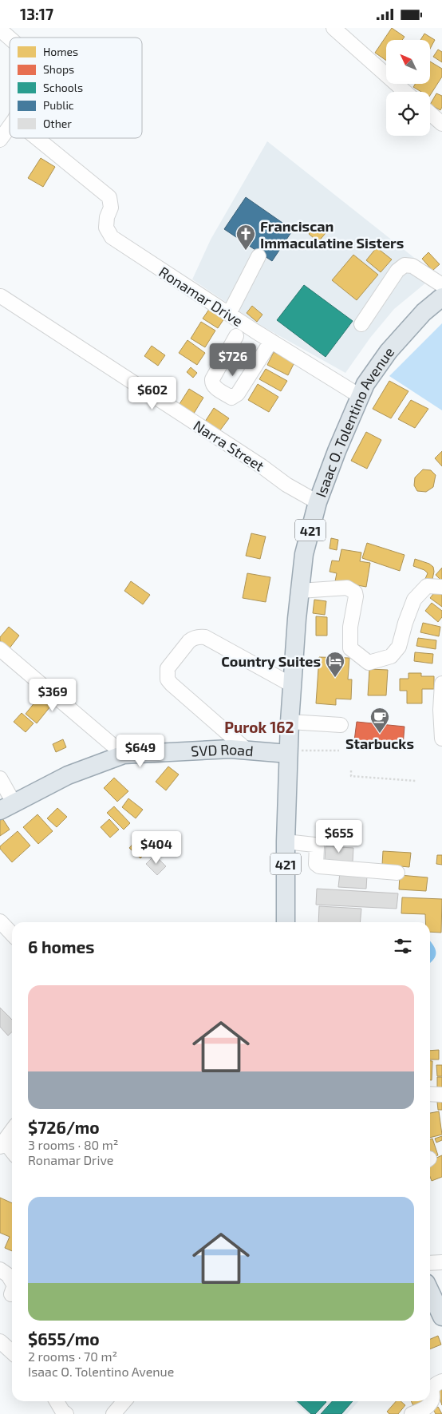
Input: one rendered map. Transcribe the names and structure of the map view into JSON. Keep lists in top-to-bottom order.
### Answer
{
  "streets": {
    "main road": ["Isaac O. Tolentino Avenue", "421", "SVD Road"],
    "street": ["Ronamar Drive", "Narra Street"]
  },
  "crossings": [
    ["Ronamar Drive", "Isaac O. Tolentino Avenue"],
    ["Isaac O. Tolentino Avenue", "Narra Street"],
    ["Isaac O. Tolentino Avenue", "SVD Road"]
  ],
  "districts": ["Purok 162"],
  "places": {
    "church": ["Franciscan Immaculatine Sisters"],
    "hotel": ["Country Suites"],
    "cafe": ["Starbucks"]
  },
  "legend": [
    "Homes",
    "Shops",
    "Schools",
    "Public",
    "Other"
  ],
  "north": "top left",
  "page": {
    "status": "13:17",
    "price": [
      "$726",
      "$602",
      "$369",
      "$649",
      "$655",
      "$404"
    ],
    "heading": "6 homes",
    "list": [
      {
        "name": "$726/mo",
        "note": "3 rooms · 80 m² · Ronamar Drive"
      },
      {
        "name": "$655/mo",
        "note": "2 rooms · 70 m² · Isaac O. Tolentino Avenue"
      }
    ]
  }
}
